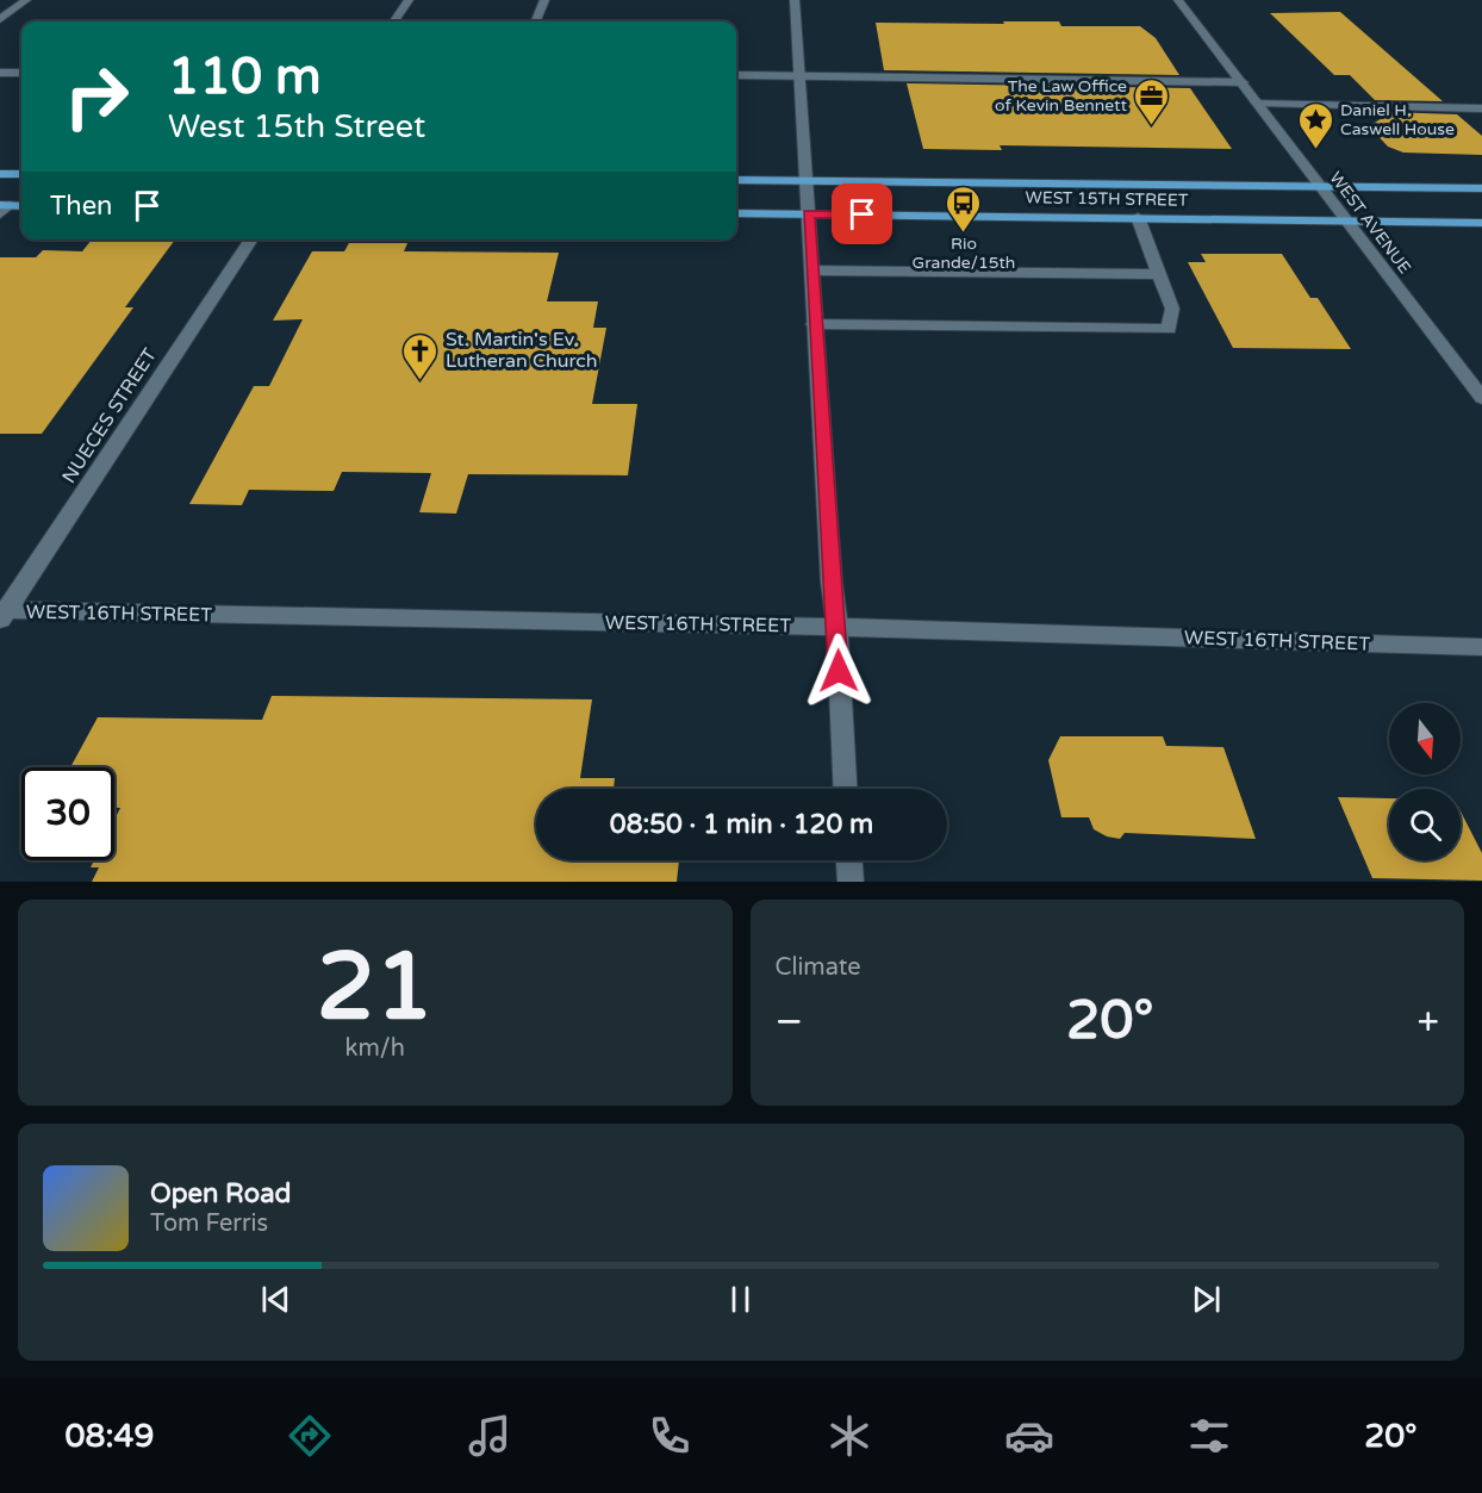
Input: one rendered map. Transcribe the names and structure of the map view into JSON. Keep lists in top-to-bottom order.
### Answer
{
  "streets": {
    "main road": ["WEST 15TH STREET"],
    "street": ["WEST AVENUE", "NUECES STREET", "WEST 16TH STREET"]
  },
  "crossings": [
    ["WEST 15TH STREET", "WEST AVENUE"],
    ["NUECES STREET", "WEST 16TH STREET"]
  ],
  "places": {
    "office": ["The Law Office of Kevin Bennett"],
    "place": ["Daniel H. Caswell House"],
    "bus stop": ["Rio Grande/15th"],
    "church": ["St. Martin's Ev. Lutheran Church"]
  },
  "north": "bottom",
  "page": {
    "turn": ["110 m", "West 15th Street"],
    "then": "Then",
    "limit": "30",
    "trip": "08:50 · 1 min · 120 m",
    "tile": [
      ["21", "km/h"],
      "Climate"
    ],
    "heat": ["−", "20°", "+"],
    "song": ["Open Road", "Tom Ferris"],
    "tabs": ["08:49", "20°"]
  }
}
